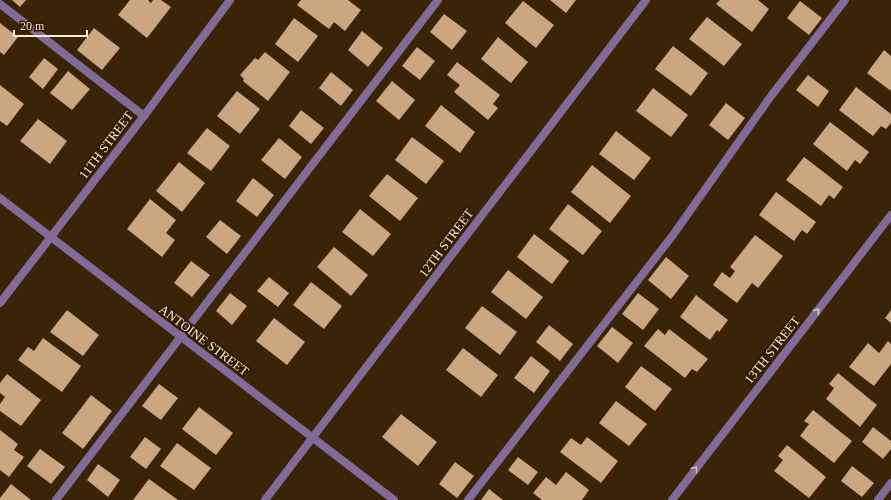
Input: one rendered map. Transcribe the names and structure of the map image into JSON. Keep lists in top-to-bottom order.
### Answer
{
  "streets": {
    "street": [
      "11TH STREET",
      "12TH STREET",
      "ANTOINE STREET",
      "13TH STREET"
    ]
  },
  "crossings": [
    ["11TH STREET", "ANTOINE STREET"],
    ["12TH STREET", "ANTOINE STREET"]
  ],
  "one_way": ["13TH STREET"],
  "scale_bar": "20 m"
}
